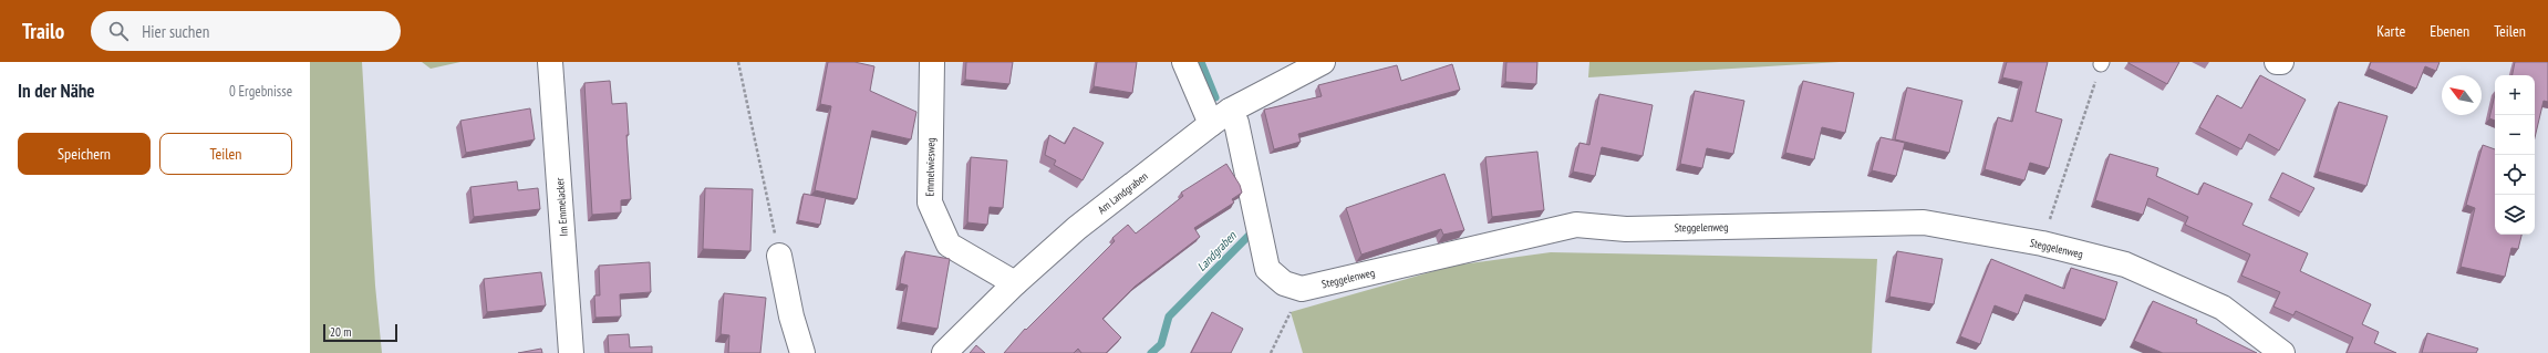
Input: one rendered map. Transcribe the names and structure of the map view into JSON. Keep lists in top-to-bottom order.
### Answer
{
  "streets": {
    "street": [
      "Emmelwiesweg",
      "Am Landgraben",
      "Im Emmelacker",
      "Steggelenweg"
    ]
  },
  "crossings": [
    ["Emmelwiesweg", "Am Landgraben"]
  ],
  "water": ["Landgraben"],
  "scale_bar": "20 m",
  "north": "top left",
  "page": {
    "header": "Trailo",
    "search": "Hier suchen",
    "nav": ["Karte", "Ebenen", "Teilen"],
    "heading": ["In der Nähe", "0 Ergebnisse"],
    "map_buttons": ["+", "−"],
    "buttons": ["Speichern", "Teilen"],
    "scale": "20 m"
  }
}
